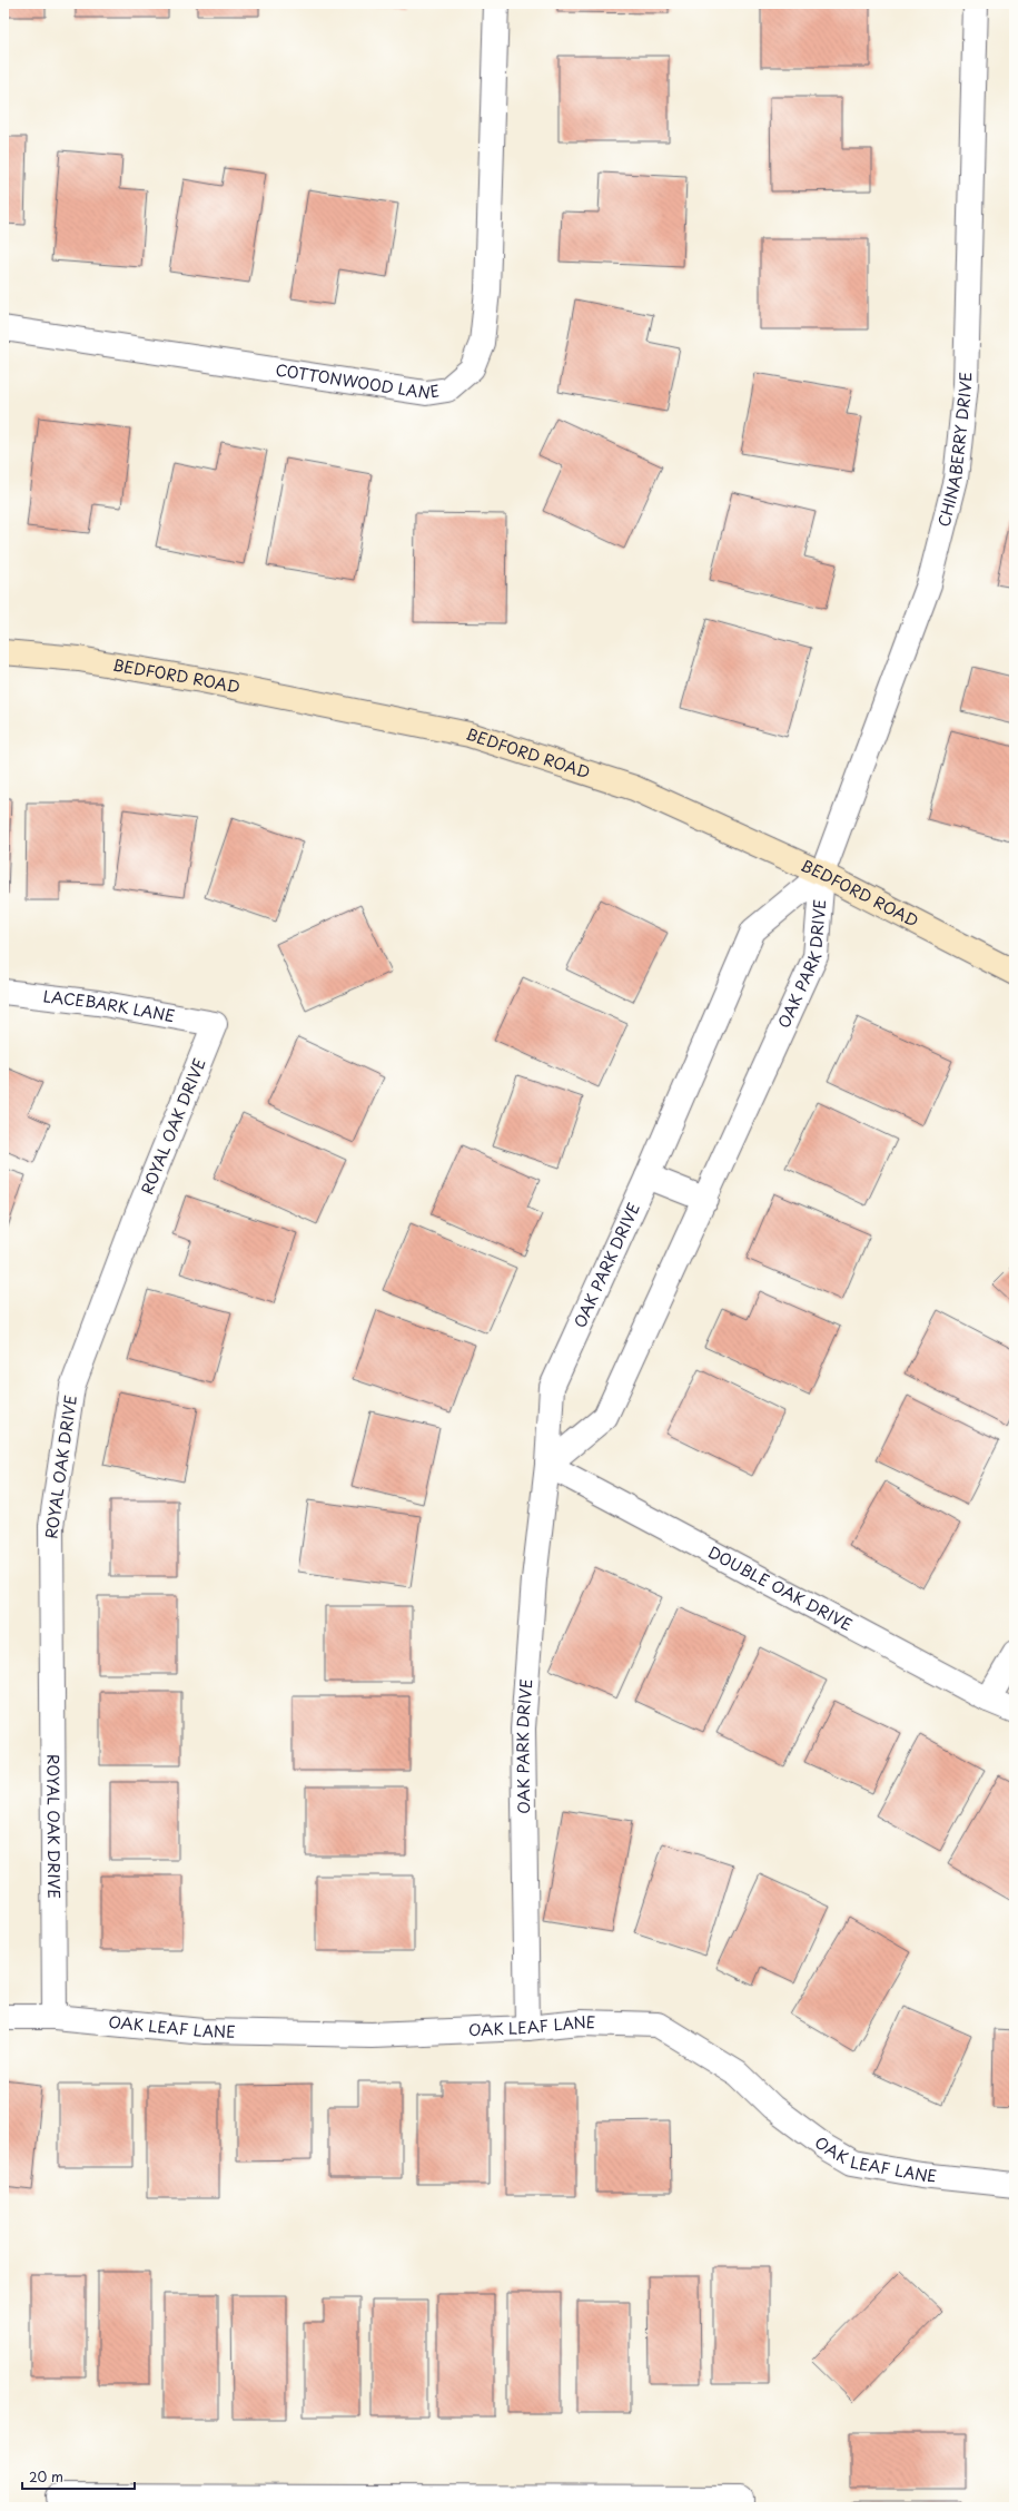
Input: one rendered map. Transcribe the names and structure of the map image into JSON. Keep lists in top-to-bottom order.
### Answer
{
  "streets": {
    "main road": ["BEDFORD ROAD"],
    "street": [
      "COTTONWOOD LANE",
      "CHINABERRY DRIVE",
      "OAK PARK DRIVE",
      "LACEBARK LANE",
      "ROYAL OAK DRIVE",
      "DOUBLE OAK DRIVE",
      "OAK LEAF LANE"
    ]
  },
  "crossings": [
    ["CHINABERRY DRIVE", "BEDFORD ROAD"],
    ["CHINABERRY DRIVE", "OAK PARK DRIVE"],
    ["BEDFORD ROAD", "OAK PARK DRIVE"],
    ["OAK PARK DRIVE", "DOUBLE OAK DRIVE"],
    ["OAK PARK DRIVE", "OAK LEAF LANE"],
    ["LACEBARK LANE", "ROYAL OAK DRIVE"],
    ["ROYAL OAK DRIVE", "OAK LEAF LANE"]
  ],
  "scale_bar": "20 m"
}
